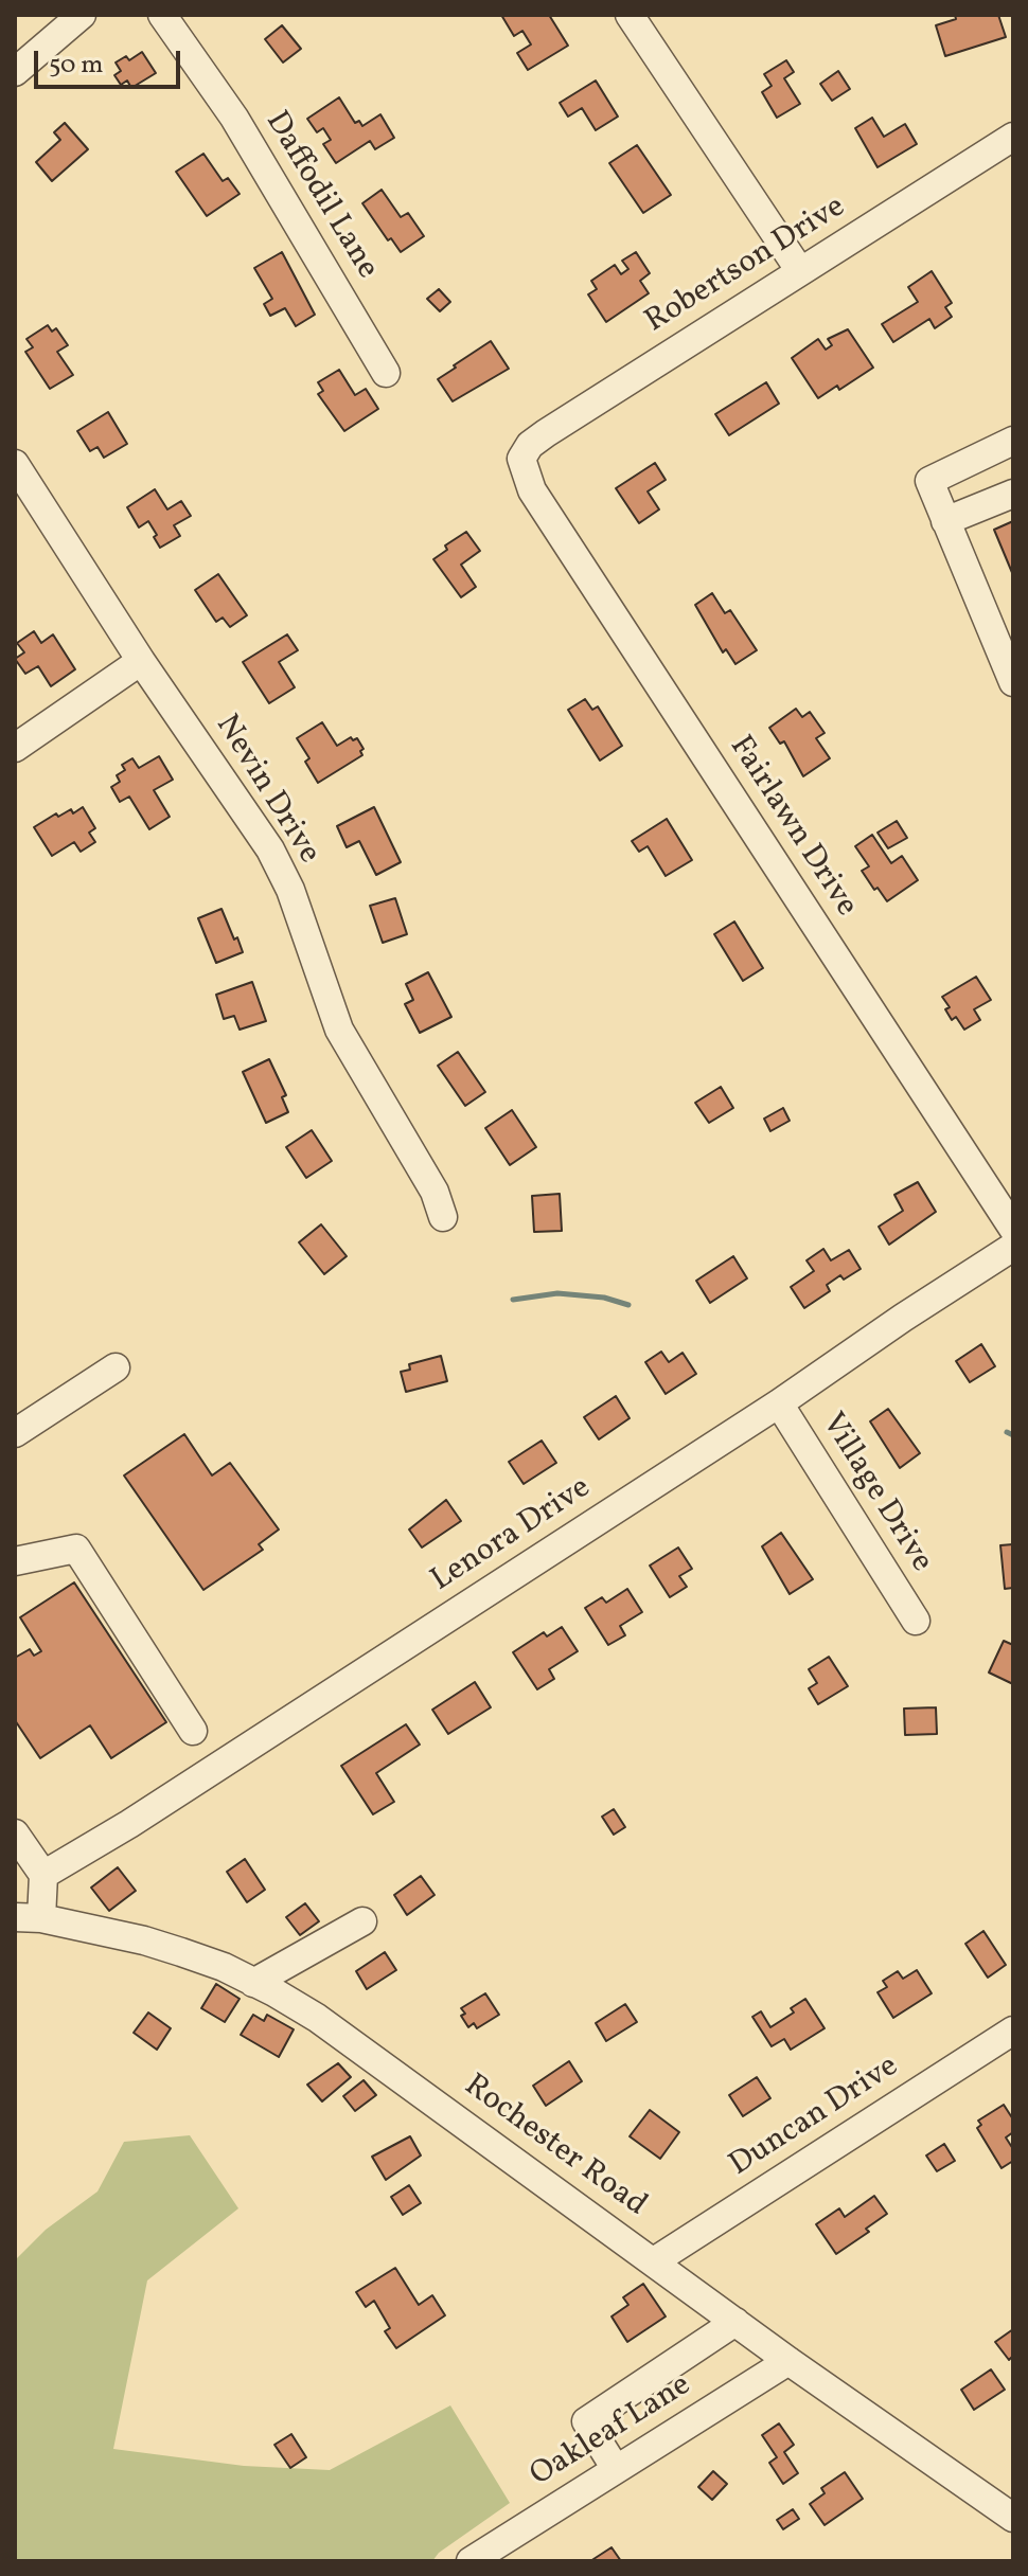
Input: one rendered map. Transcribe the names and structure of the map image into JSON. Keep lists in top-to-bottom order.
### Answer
{
  "streets": {
    "street": [
      "Daffodil Lane",
      "Robertson Drive",
      "Nevin Drive",
      "Fairlawn Drive",
      "Village Drive",
      "Lenora Drive",
      "Duncan Drive",
      "Rochester Road",
      "Oakleaf Lane"
    ]
  },
  "crossings": [
    ["Robertson Drive", "Fairlawn Drive"],
    ["Village Drive", "Lenora Drive"],
    ["Duncan Drive", "Rochester Road"],
    ["Rochester Road", "Oakleaf Lane"]
  ],
  "scale_bar": "50 m"
}
